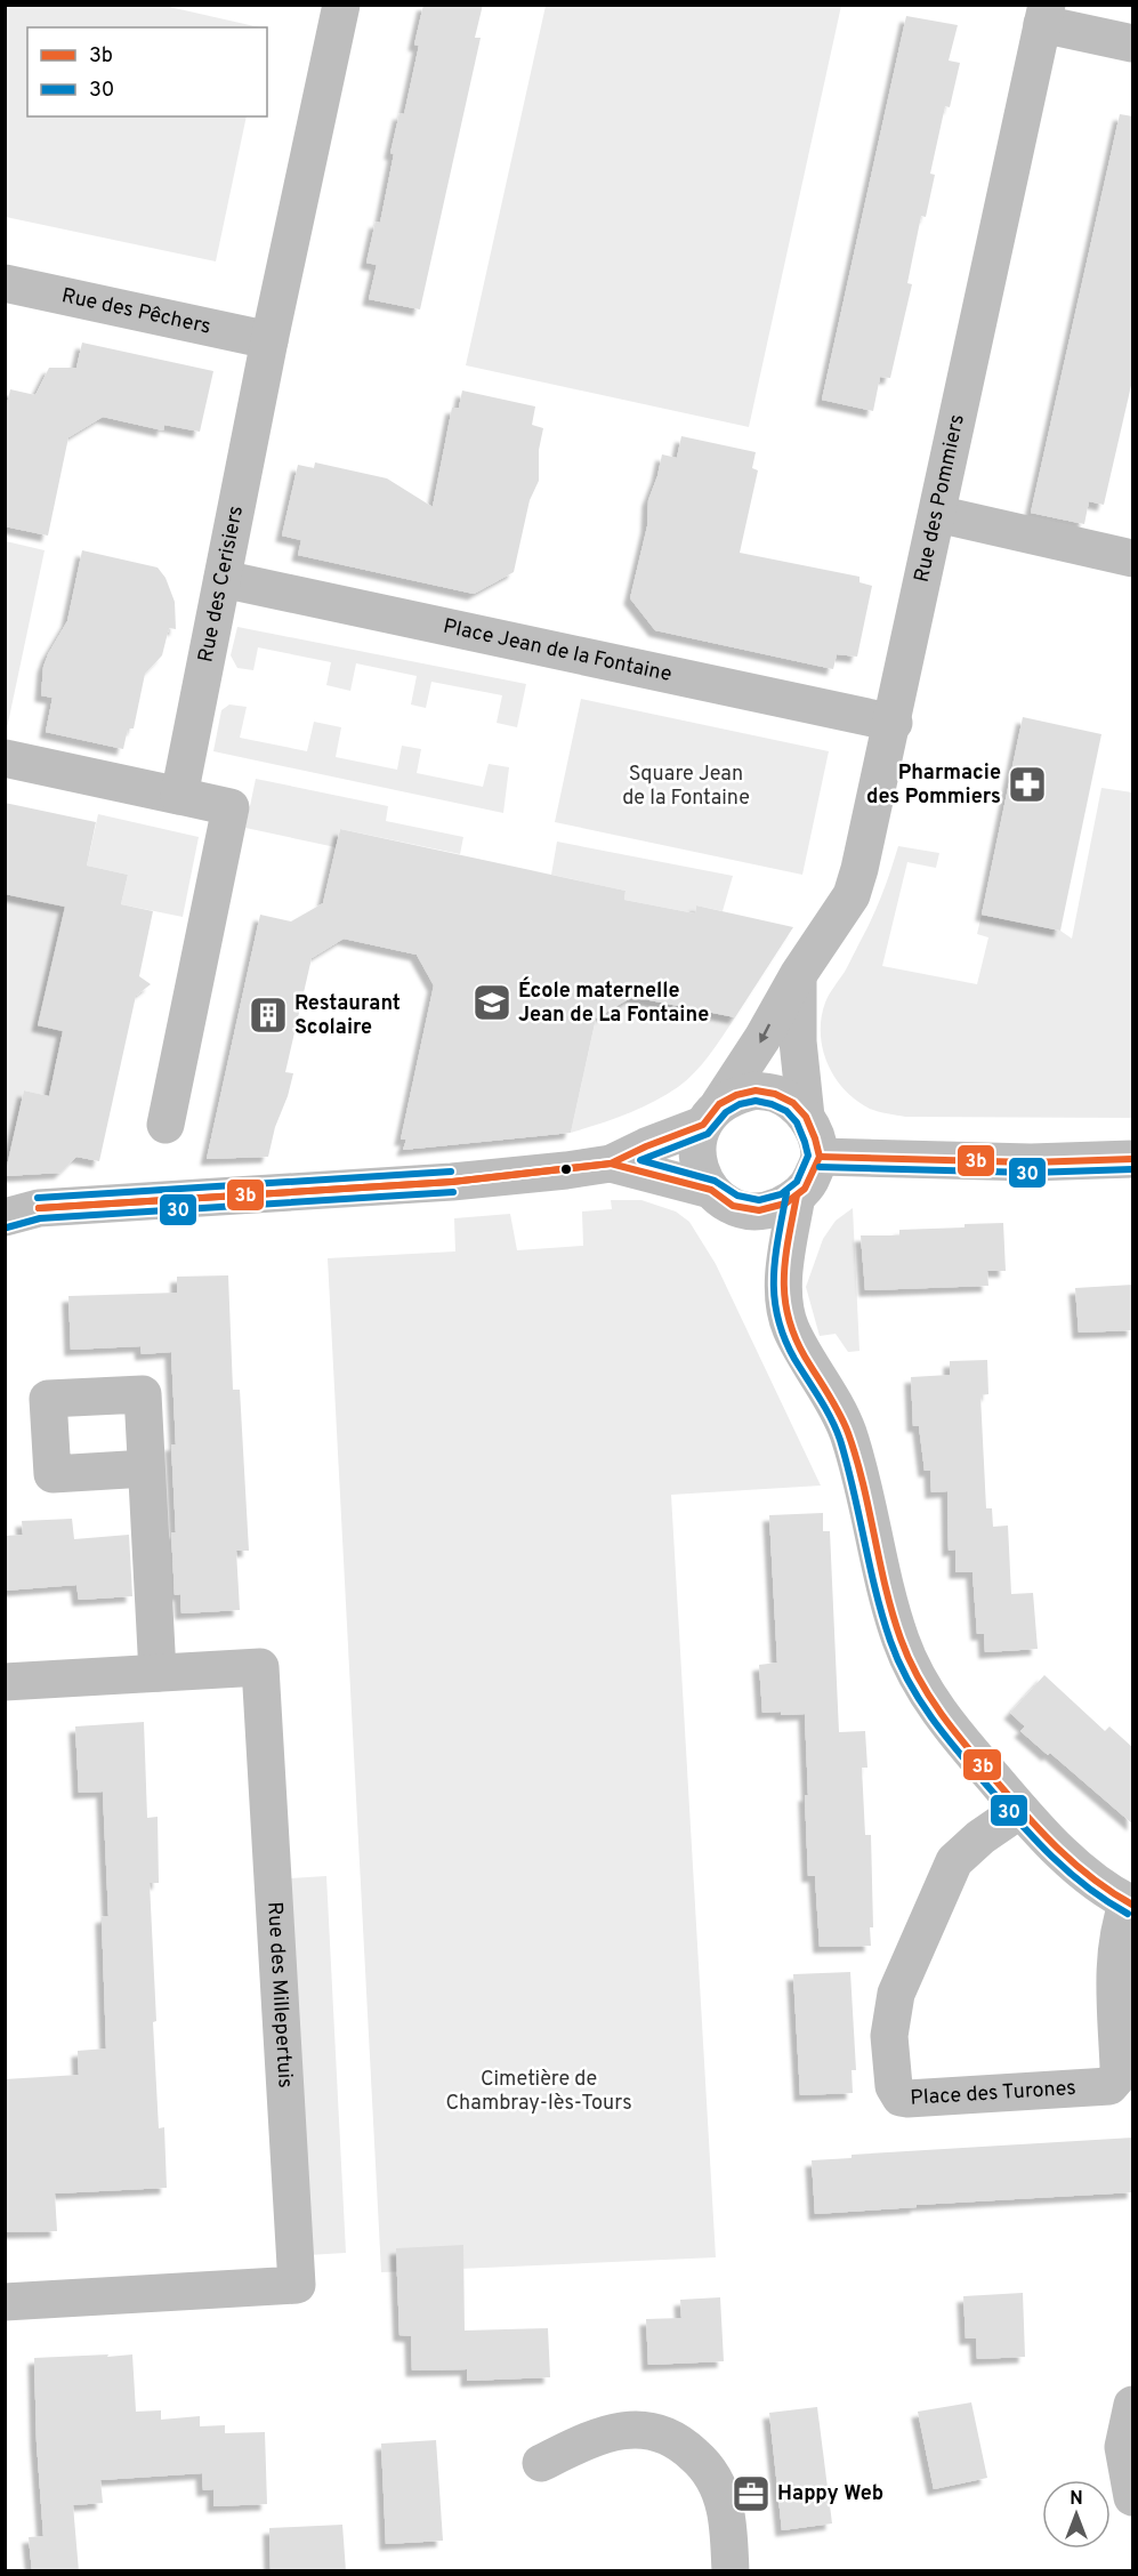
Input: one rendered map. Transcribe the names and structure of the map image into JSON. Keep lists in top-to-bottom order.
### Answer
{
  "streets": {
    "street": [
      "Rue des Pêchers",
      "Rue des Pommiers",
      "Rue des Cerisiers",
      "Place Jean de la Fontaine",
      "Rue des Millepertuis",
      "Place des Turones"
    ]
  },
  "crossings": [
    ["Rue des Pêchers", "Rue des Cerisiers"],
    ["Rue des Pommiers", "Place Jean de la Fontaine"],
    ["Rue des Cerisiers", "Place Jean de la Fontaine"]
  ],
  "parks": ["Square Jean de la Fontaine", "Cimetière de Chambray-lès-Tours"],
  "places": {
    "pharmacy": ["Pharmacie des Pommiers"],
    "school or university": ["École maternelle Jean de La Fontaine"],
    "building": ["Restaurant Scolaire"],
    "office": ["Happy Web"]
  },
  "lines": ["transit line 3b", "transit line 30"],
  "legend": ["3b", "30"],
  "north": "top"
}
